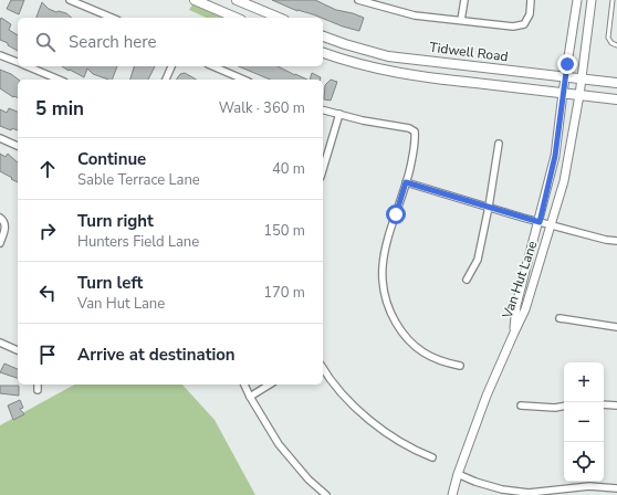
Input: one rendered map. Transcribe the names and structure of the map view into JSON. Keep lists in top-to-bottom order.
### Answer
{
  "streets": {
    "main road": ["Tidwell Road"],
    "street": ["Van Hut Lane"]
  },
  "crossings": [
    ["Tidwell Road", "Van Hut Lane"]
  ],
  "page": {
    "search": "Search here",
    "heading": ["5 min", "Walk · 360 m"],
    "list": [
      ["Continue", "Sable Terrace Lane", "40 m"],
      ["Turn right", "Hunters Field Lane", "150 m"],
      ["Turn left", "Van Hut Lane", "170 m"],
      "Arrive at destination"
    ],
    "map_buttons": ["+", "−"]
  }
}
